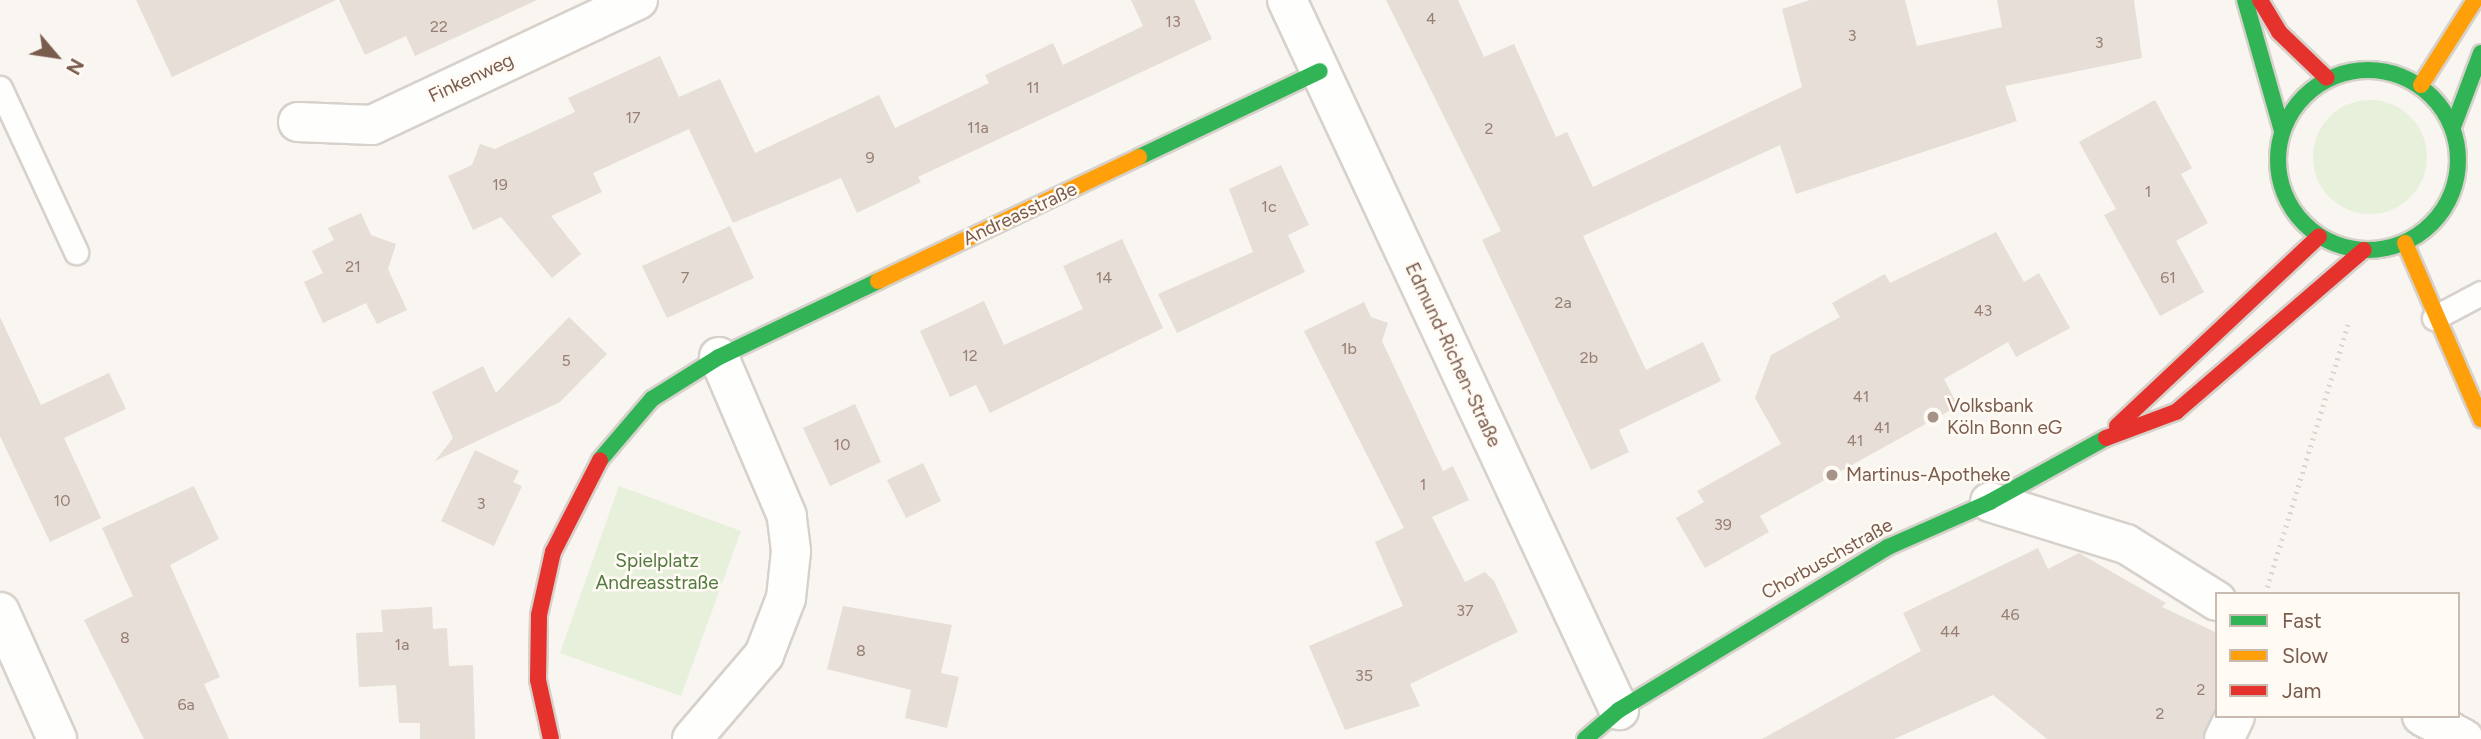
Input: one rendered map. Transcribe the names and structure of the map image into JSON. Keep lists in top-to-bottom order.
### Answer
{
  "streets": {
    "main road": ["Andreasstraße", "Chorbuschstraße"],
    "street": ["Finkenweg", "Edmund-Richen-Straße"]
  },
  "crossings": [
    ["Andreasstraße", "Edmund-Richen-Straße"],
    ["Edmund-Richen-Straße", "Chorbuschstraße"]
  ],
  "parks": ["Spielplatz Andreasstraße"],
  "places": ["Volksbank Köln Bonn eG", "Martinus-Apotheke"],
  "house_numbers": [
    "4",
    "13",
    "22",
    "3",
    "3",
    "11",
    "17",
    "11a",
    "2",
    "9",
    "19",
    "1",
    "1c",
    "21",
    "7",
    "14",
    "61",
    "2a",
    "43",
    "1b",
    "12",
    "2b",
    "5",
    "41",
    "41",
    "41",
    "10",
    "1",
    "10",
    "3",
    "39",
    "37",
    "46",
    "44",
    "8",
    "1a",
    "8",
    "35",
    "2",
    "6a",
    "2"
  ],
  "legend": ["Fast", "Slow", "Jam"],
  "north": "bottom right"
}
